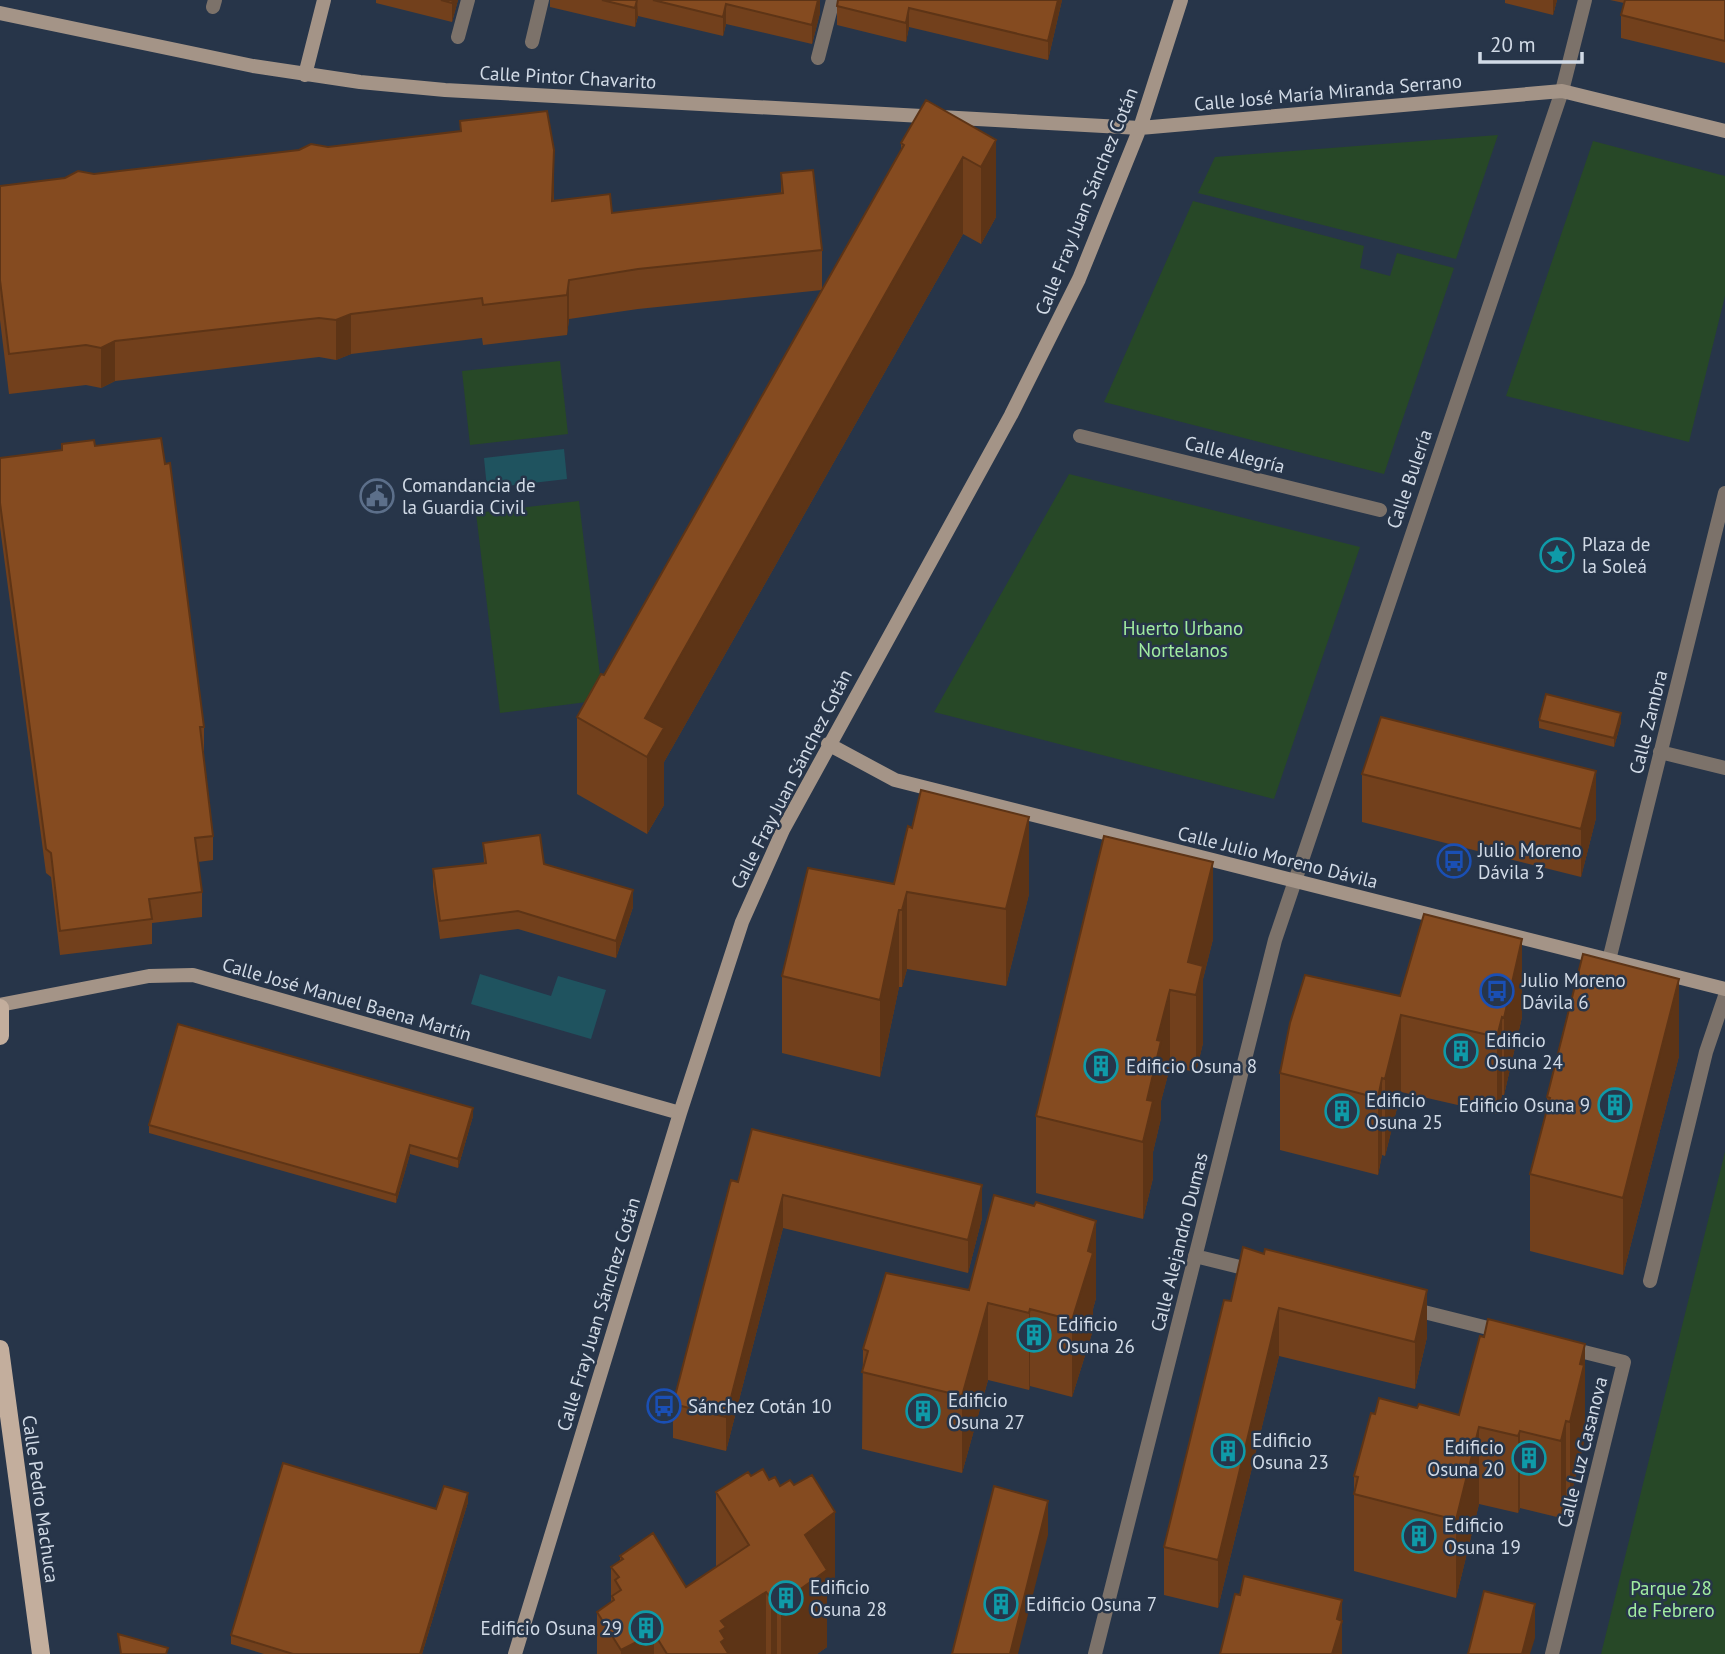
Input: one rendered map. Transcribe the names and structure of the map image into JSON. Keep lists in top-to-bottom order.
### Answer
{
  "streets": {
    "main road": [
      "Calle Pintor Chavarito",
      "Calle José María Miranda Serrano",
      "Calle Fray Juan Sánchez Cotán",
      "Calle Julio Moreno Dávila",
      "Calle José Manuel Baena Martín",
      "Calle Pedro Machuca"
    ],
    "street": [
      "Calle Alegría",
      "Calle Bulería",
      "Calle Zambra",
      "Calle Alejandro Dumas",
      "Calle Luz Casanova"
    ]
  },
  "crossings": [
    ["Calle Pintor Chavarito", "Calle José María Miranda Serrano"],
    ["Calle Pintor Chavarito", "Calle Fray Juan Sánchez Cotán"],
    ["Calle José María Miranda Serrano", "Calle Fray Juan Sánchez Cotán"],
    ["Calle José María Miranda Serrano", "Calle Bulería"],
    ["Calle Fray Juan Sánchez Cotán", "Calle Julio Moreno Dávila"],
    ["Calle Fray Juan Sánchez Cotán", "Calle José Manuel Baena Martín"],
    ["Calle Bulería", "Calle Julio Moreno Dávila"],
    ["Calle Bulería", "Calle Alejandro Dumas"],
    ["Calle Zambra", "Calle Julio Moreno Dávila"],
    ["Calle Julio Moreno Dávila", "Calle Alejandro Dumas"]
  ],
  "parks": ["Huerto Urbano Nortelanos", "Parque 28 de Febrero"],
  "places": {
    "public building": ["Comandancia de la Guardia Civil"],
    "place": ["Plaza de la Soleá"],
    "bus stop": ["Julio Moreno Dávila 3", "Julio Moreno Dávila 6", "Sánchez Cotán 10"],
    "building": [
      "Edificio Osuna 24",
      "Edificio Osuna 8",
      "Edificio Osuna 9",
      "Edificio Osuna 25",
      "Edificio Osuna 26",
      "Edificio Osuna 27",
      "Edificio Osuna 23",
      "Edificio Osuna 20",
      "Edificio Osuna 19",
      "Edificio Osuna 28",
      "Edificio Osuna 7",
      "Edificio Osuna 29"
    ]
  },
  "scale_bar": "20 m"
}
